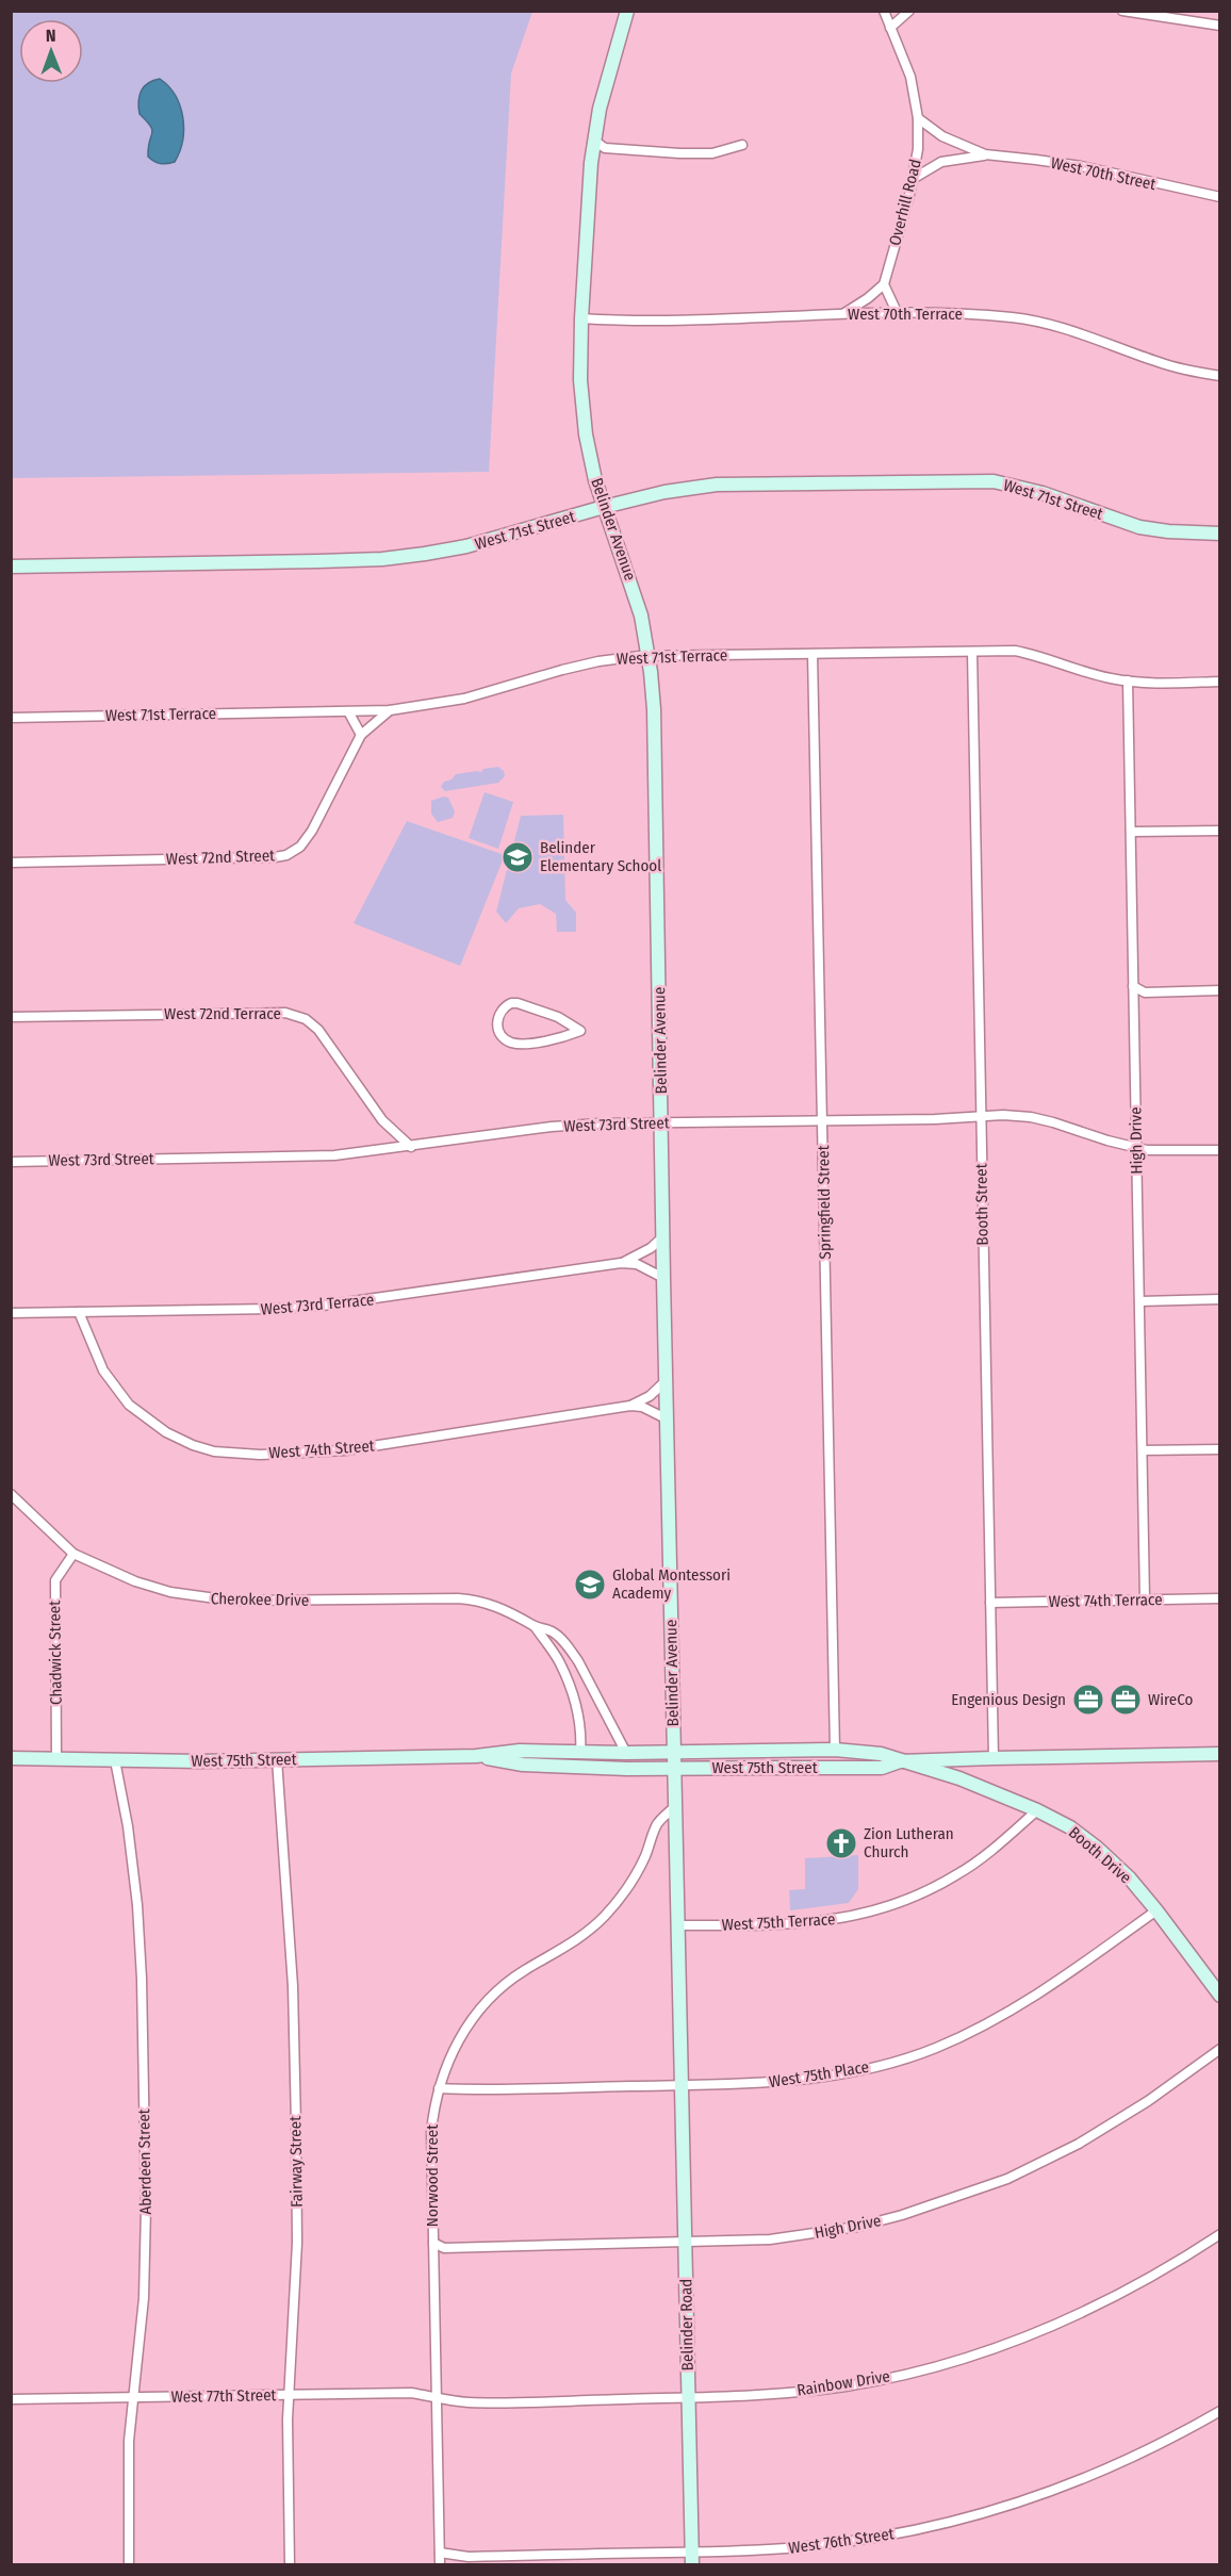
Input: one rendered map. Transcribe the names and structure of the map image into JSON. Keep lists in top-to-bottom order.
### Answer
{
  "streets": {
    "street": [
      "West 70th Street",
      "Overhill Road",
      "West 70th Terrace",
      "West 71st Street",
      "Belinder Avenue",
      "West 71st Terrace",
      "West 72nd Street",
      "West 72nd Terrace",
      "West 73rd Street",
      "High Drive",
      "Springfield Street",
      "Booth Street",
      "West 73rd Terrace",
      "West 74th Street",
      "Cherokee Drive",
      "West 74th Terrace",
      "Chadwick Street",
      "West 75th Street",
      "Booth Drive",
      "West 75th Terrace",
      "West 75th Place",
      "Aberdeen Street",
      "Fairway Street",
      "Norwood Street",
      "Belinder Road",
      "Rainbow Drive",
      "West 77th Street",
      "West 76th Street"
    ]
  },
  "crossings": [
    ["West 70th Street", "Overhill Road"],
    ["West 70th Terrace", "Belinder Avenue"],
    ["West 71st Street", "Belinder Avenue"],
    ["Belinder Avenue", "West 71st Terrace"],
    ["Belinder Avenue", "West 73rd Street"],
    ["Belinder Avenue", "West 73rd Terrace"],
    ["Belinder Avenue", "West 74th Street"],
    ["Belinder Avenue", "West 75th Street"],
    ["Belinder Avenue", "West 75th Terrace"],
    ["Belinder Avenue", "West 75th Place"],
    ["Belinder Avenue", "Norwood Street"],
    ["Belinder Avenue", "Belinder Road"],
    ["West 71st Terrace", "West 72nd Street"],
    ["West 71st Terrace", "High Drive"],
    ["West 71st Terrace", "Springfield Street"],
    ["West 71st Terrace", "Booth Street"],
    ["West 72nd Terrace", "West 73rd Street"],
    ["West 73rd Street", "High Drive"],
    ["West 73rd Street", "Springfield Street"],
    ["West 73rd Street", "Booth Street"],
    ["High Drive", "West 74th Terrace"],
    ["High Drive", "Norwood Street"],
    ["High Drive", "Belinder Road"],
    ["Springfield Street", "West 75th Street"],
    ["Booth Street", "West 74th Terrace"],
    ["Booth Street", "West 75th Street"],
    ["West 73rd Terrace", "West 74th Street"],
    ["Cherokee Drive", "Chadwick Street"],
    ["Cherokee Drive", "West 75th Street"],
    ["Chadwick Street", "West 75th Street"],
    ["West 75th Street", "Booth Drive"],
    ["West 75th Street", "Aberdeen Street"],
    ["West 75th Street", "Fairway Street"],
    ["Booth Drive", "West 75th Terrace"],
    ["Booth Drive", "West 75th Place"],
    ["West 75th Place", "Norwood Street"],
    ["West 75th Place", "Belinder Road"],
    ["Aberdeen Street", "West 77th Street"],
    ["Fairway Street", "West 77th Street"],
    ["Norwood Street", "Rainbow Drive"],
    ["Norwood Street", "West 77th Street"],
    ["Norwood Street", "West 76th Street"],
    ["Belinder Road", "Rainbow Drive"],
    ["Belinder Road", "West 76th Street"],
    ["Rainbow Drive", "West 77th Street"]
  ],
  "places": {
    "school or university": ["Belinder Elementary School", "Global Montessori Academy"],
    "office": ["Engenious Design", "WireCo"],
    "church": ["Zion Lutheran Church"]
  },
  "north": "top"
}
